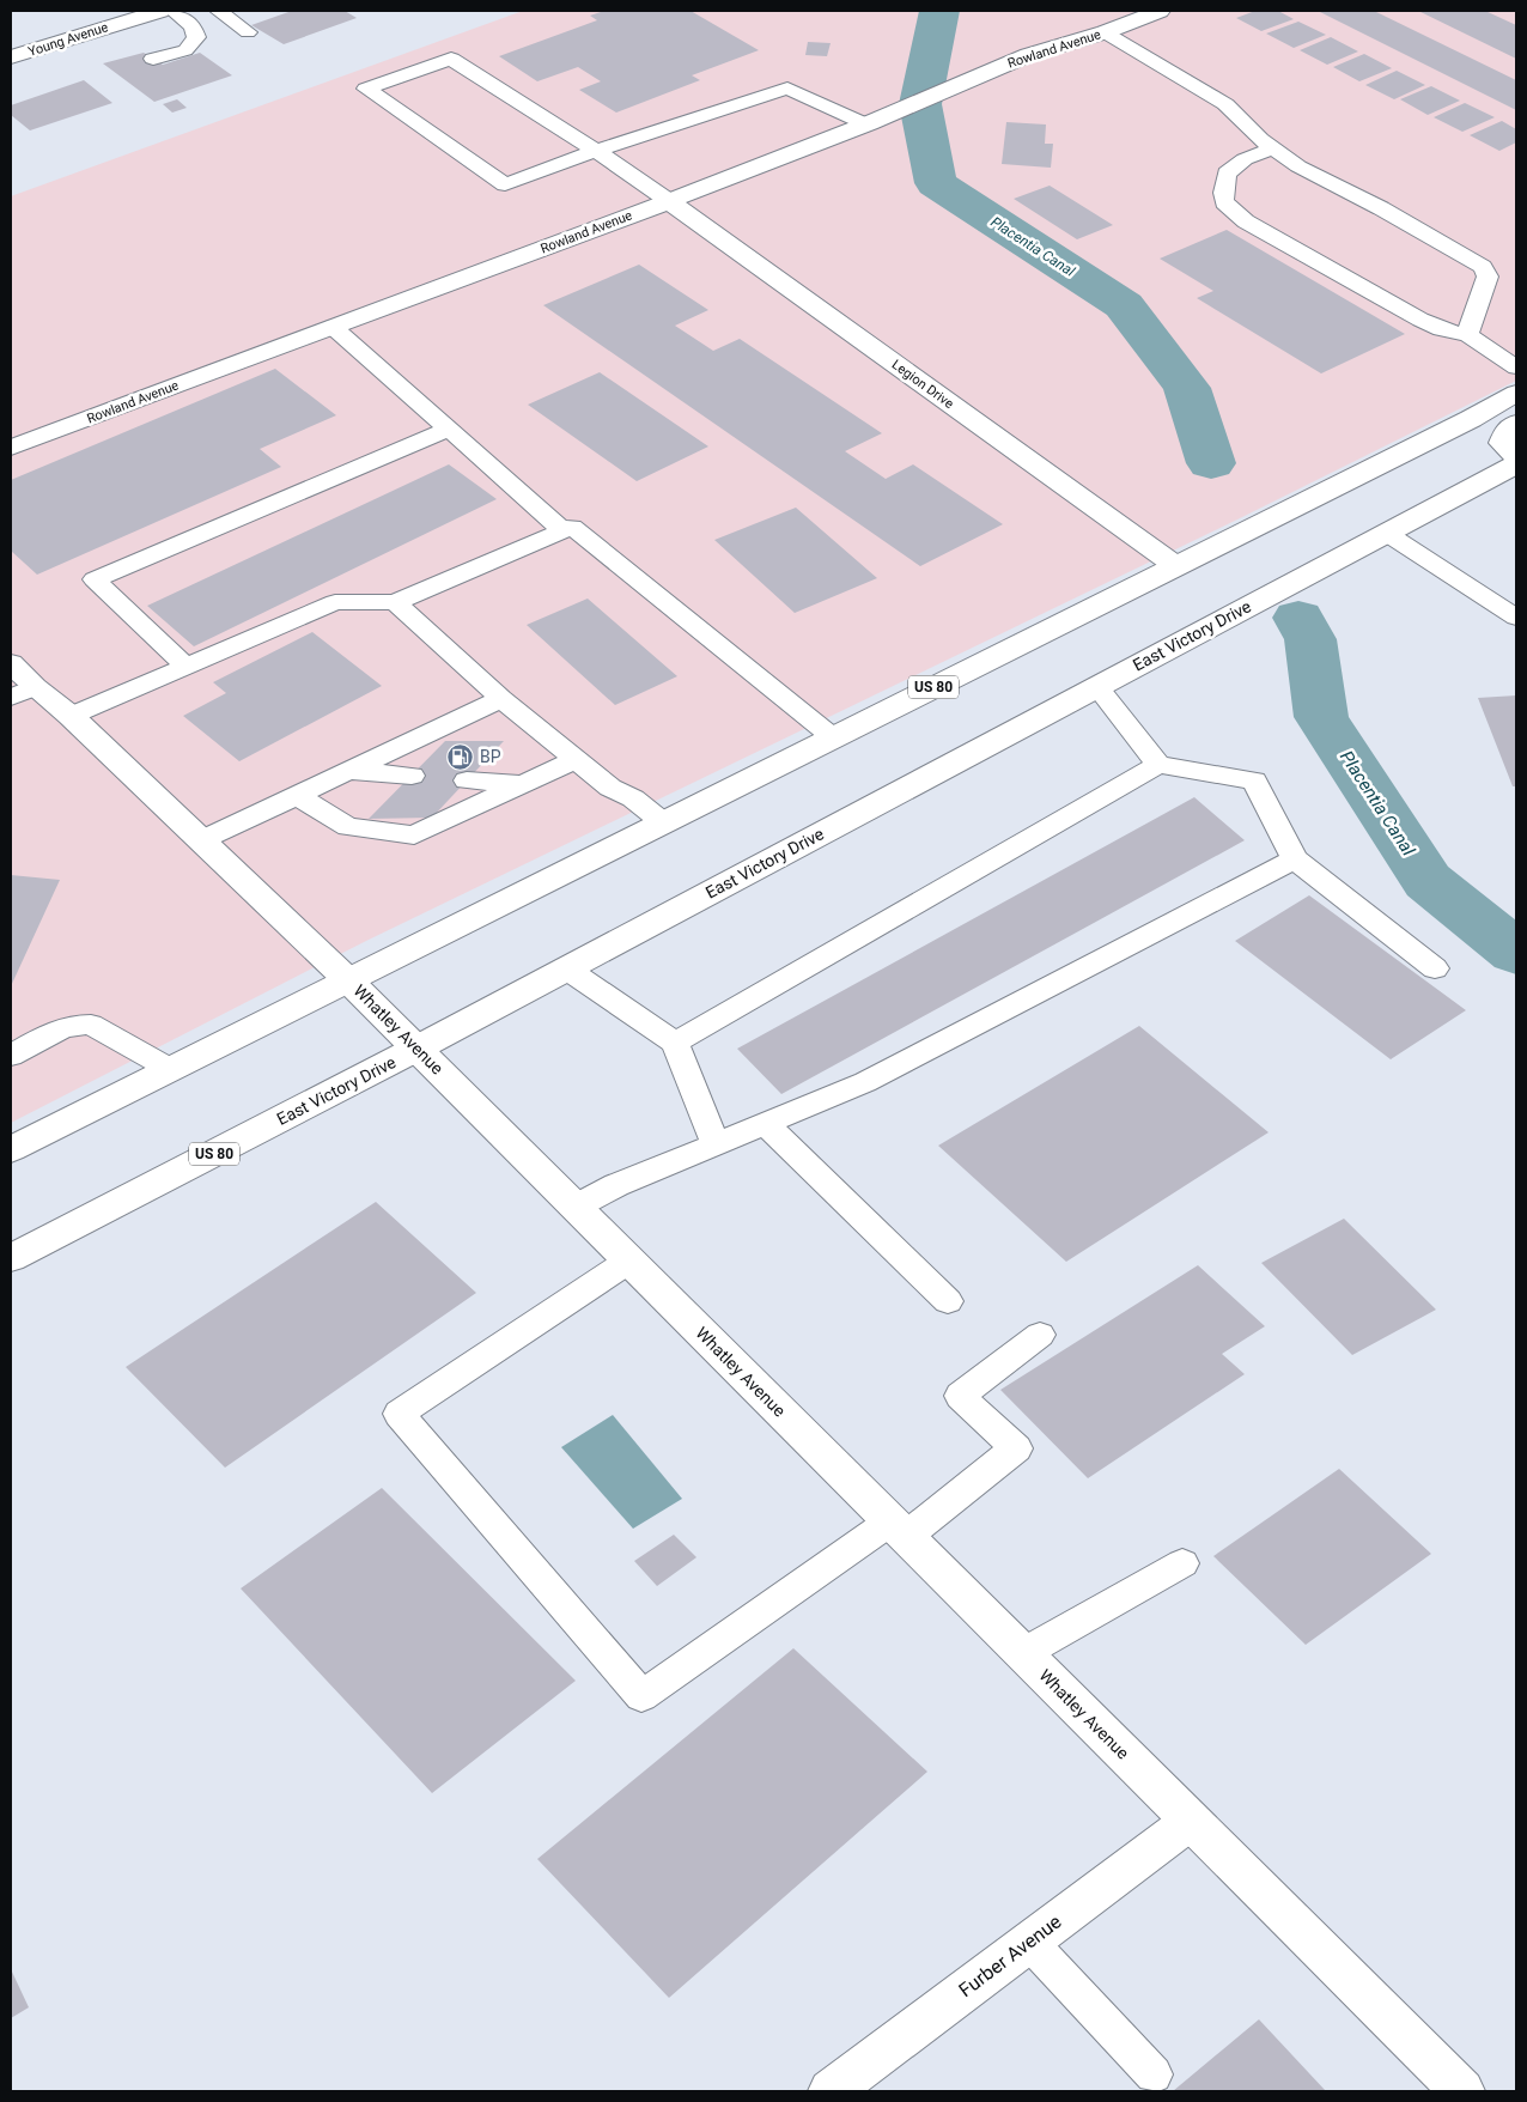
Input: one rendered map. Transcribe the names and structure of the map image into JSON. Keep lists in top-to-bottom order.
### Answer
{
  "streets": {
    "street": [
      "Young Avenue",
      "Rowland Avenue",
      "Legion Drive",
      "East Victory Drive",
      "US 80",
      "Whatley Avenue",
      "Furber Avenue"
    ]
  },
  "crossings": [
    ["Rowland Avenue", "Legion Drive"],
    ["Legion Drive", "US 80"],
    ["East Victory Drive", "Whatley Avenue"],
    ["US 80", "Whatley Avenue"],
    ["Whatley Avenue", "Furber Avenue"]
  ],
  "water": ["Placentia Canal"],
  "places": {
    "fuel station": ["BP"]
  }
}
